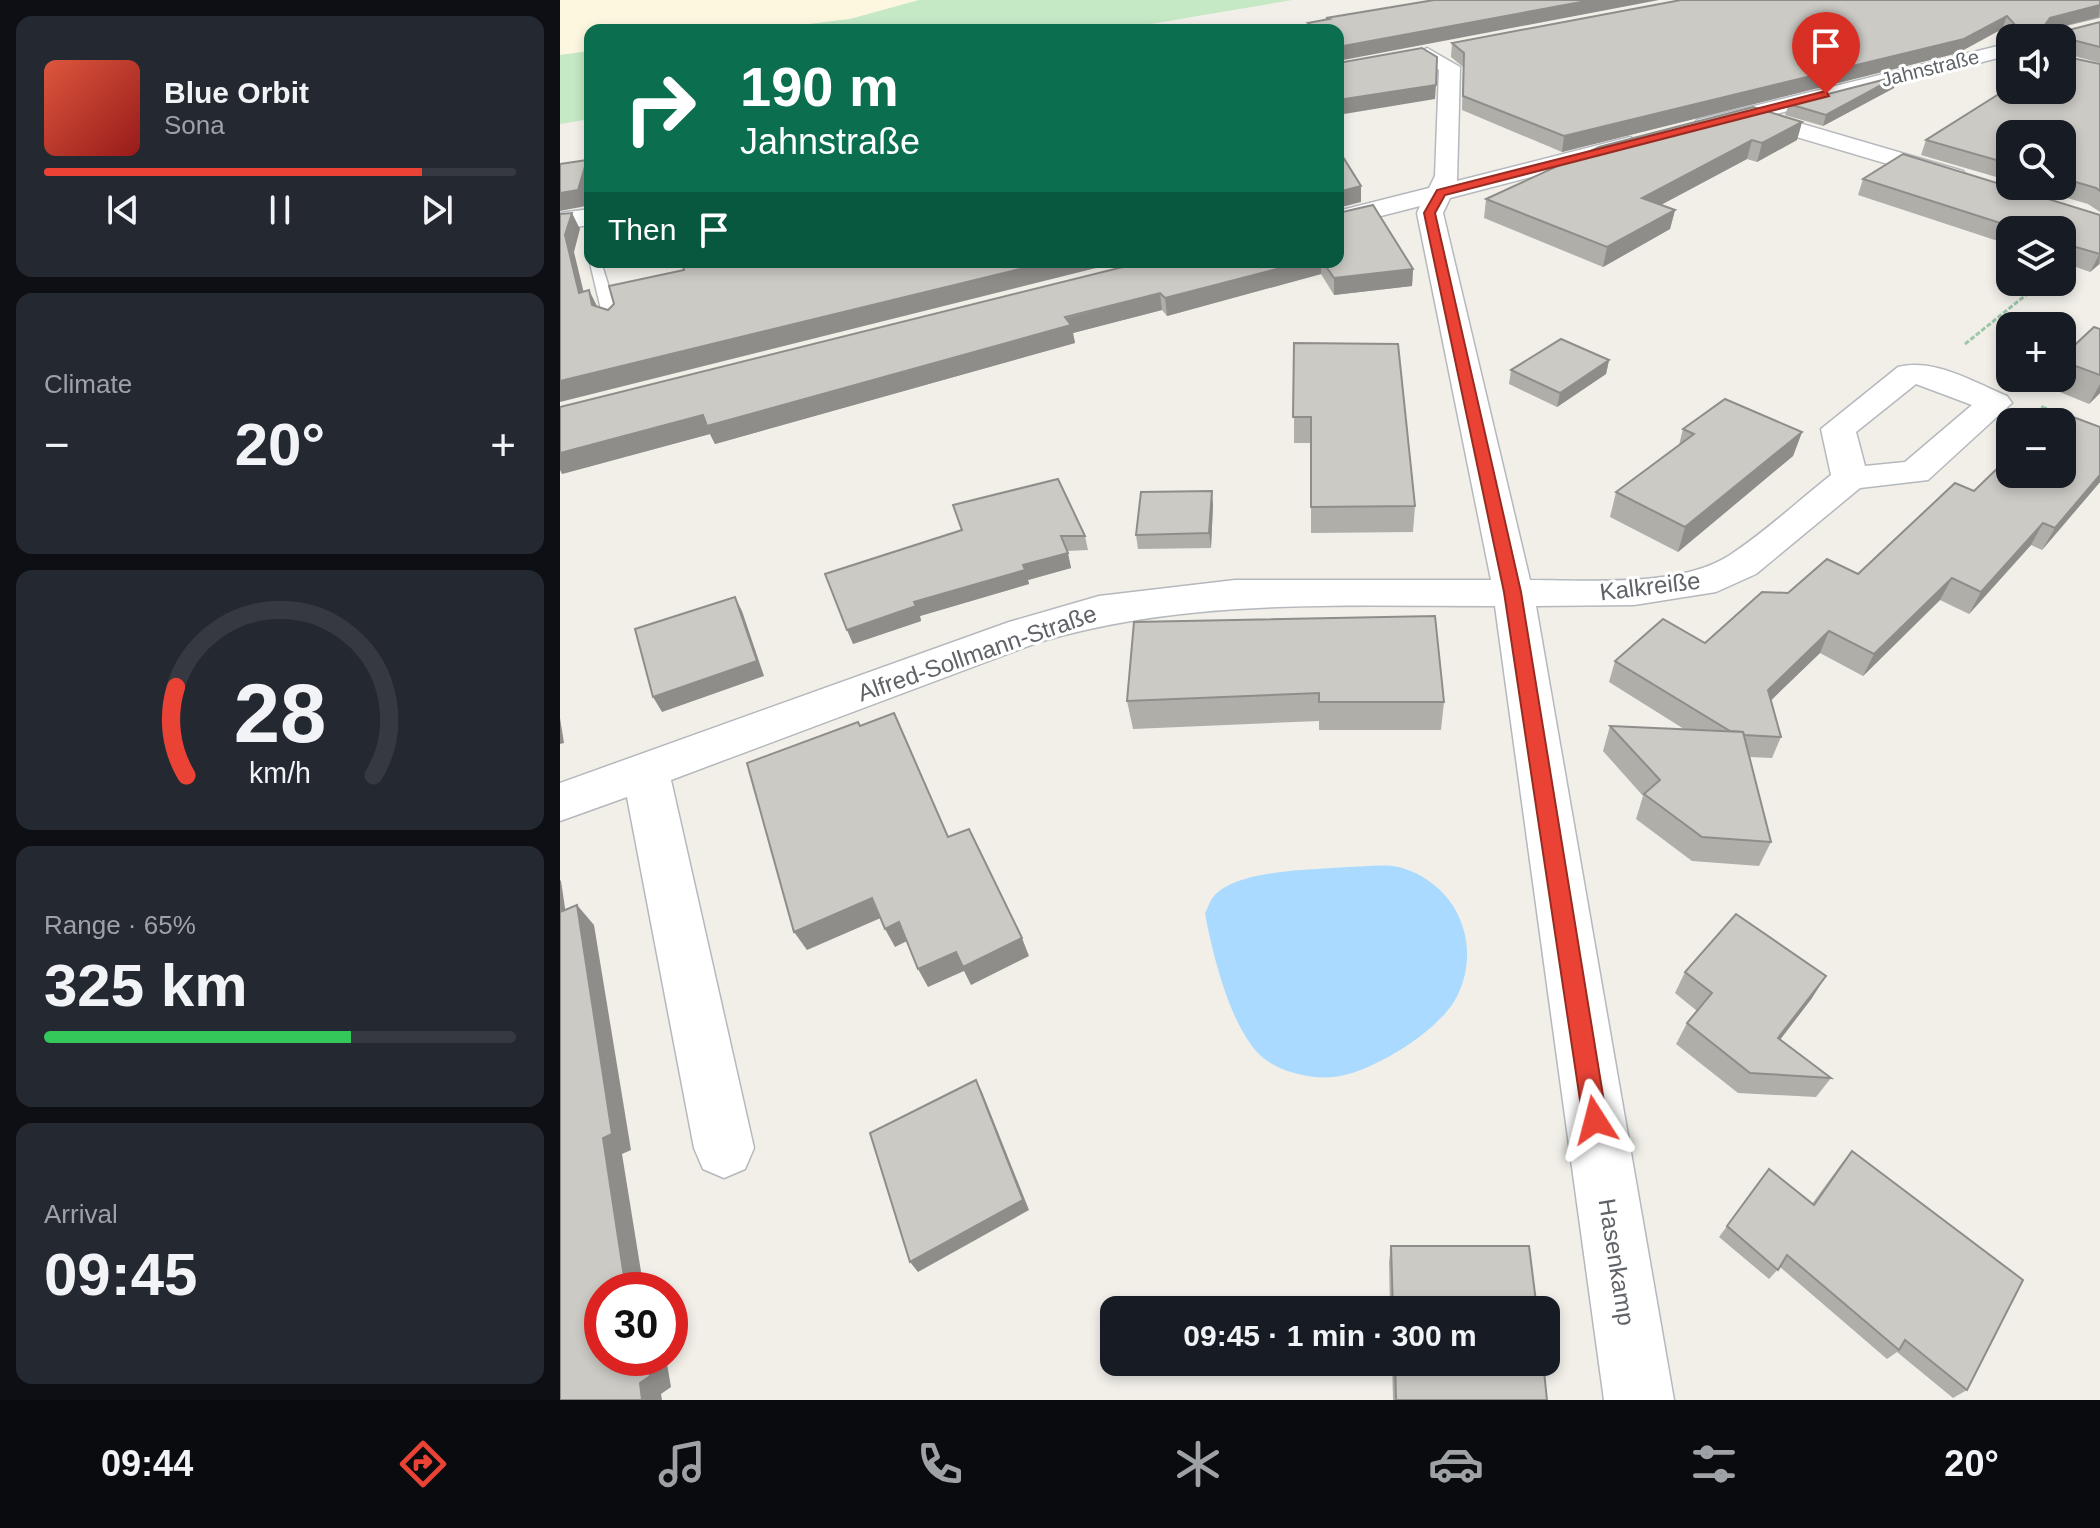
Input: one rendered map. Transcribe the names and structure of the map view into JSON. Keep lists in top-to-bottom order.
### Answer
{
  "streets": {
    "street": [
      "Jahnstraße",
      "Kalkreiße",
      "Alfred-Sollmann-Straße",
      "Hasenkamp"
    ]
  },
  "crossings": [
    ["Kalkreiße", "Alfred-Sollmann-Straße"],
    ["Kalkreiße", "Hasenkamp"],
    ["Alfred-Sollmann-Straße", "Hasenkamp"]
  ],
  "page": {
    "map_buttons": ["+", "−"],
    "turn": ["190 m", "Jahnstraße"],
    "song": ["Blue Orbit", "Sona"],
    "then": "Then",
    "tile": [
      "Climate",
      ["Range · 65%", "325 km"],
      ["Arrival", "09:45"]
    ],
    "heat": ["−", "20°", "+"],
    "limit": "30",
    "trip": "09:45 · 1 min · 300 m",
    "tabs": ["09:44", "20°"],
    "gauge": ["28", "km/h"]
  }
}
